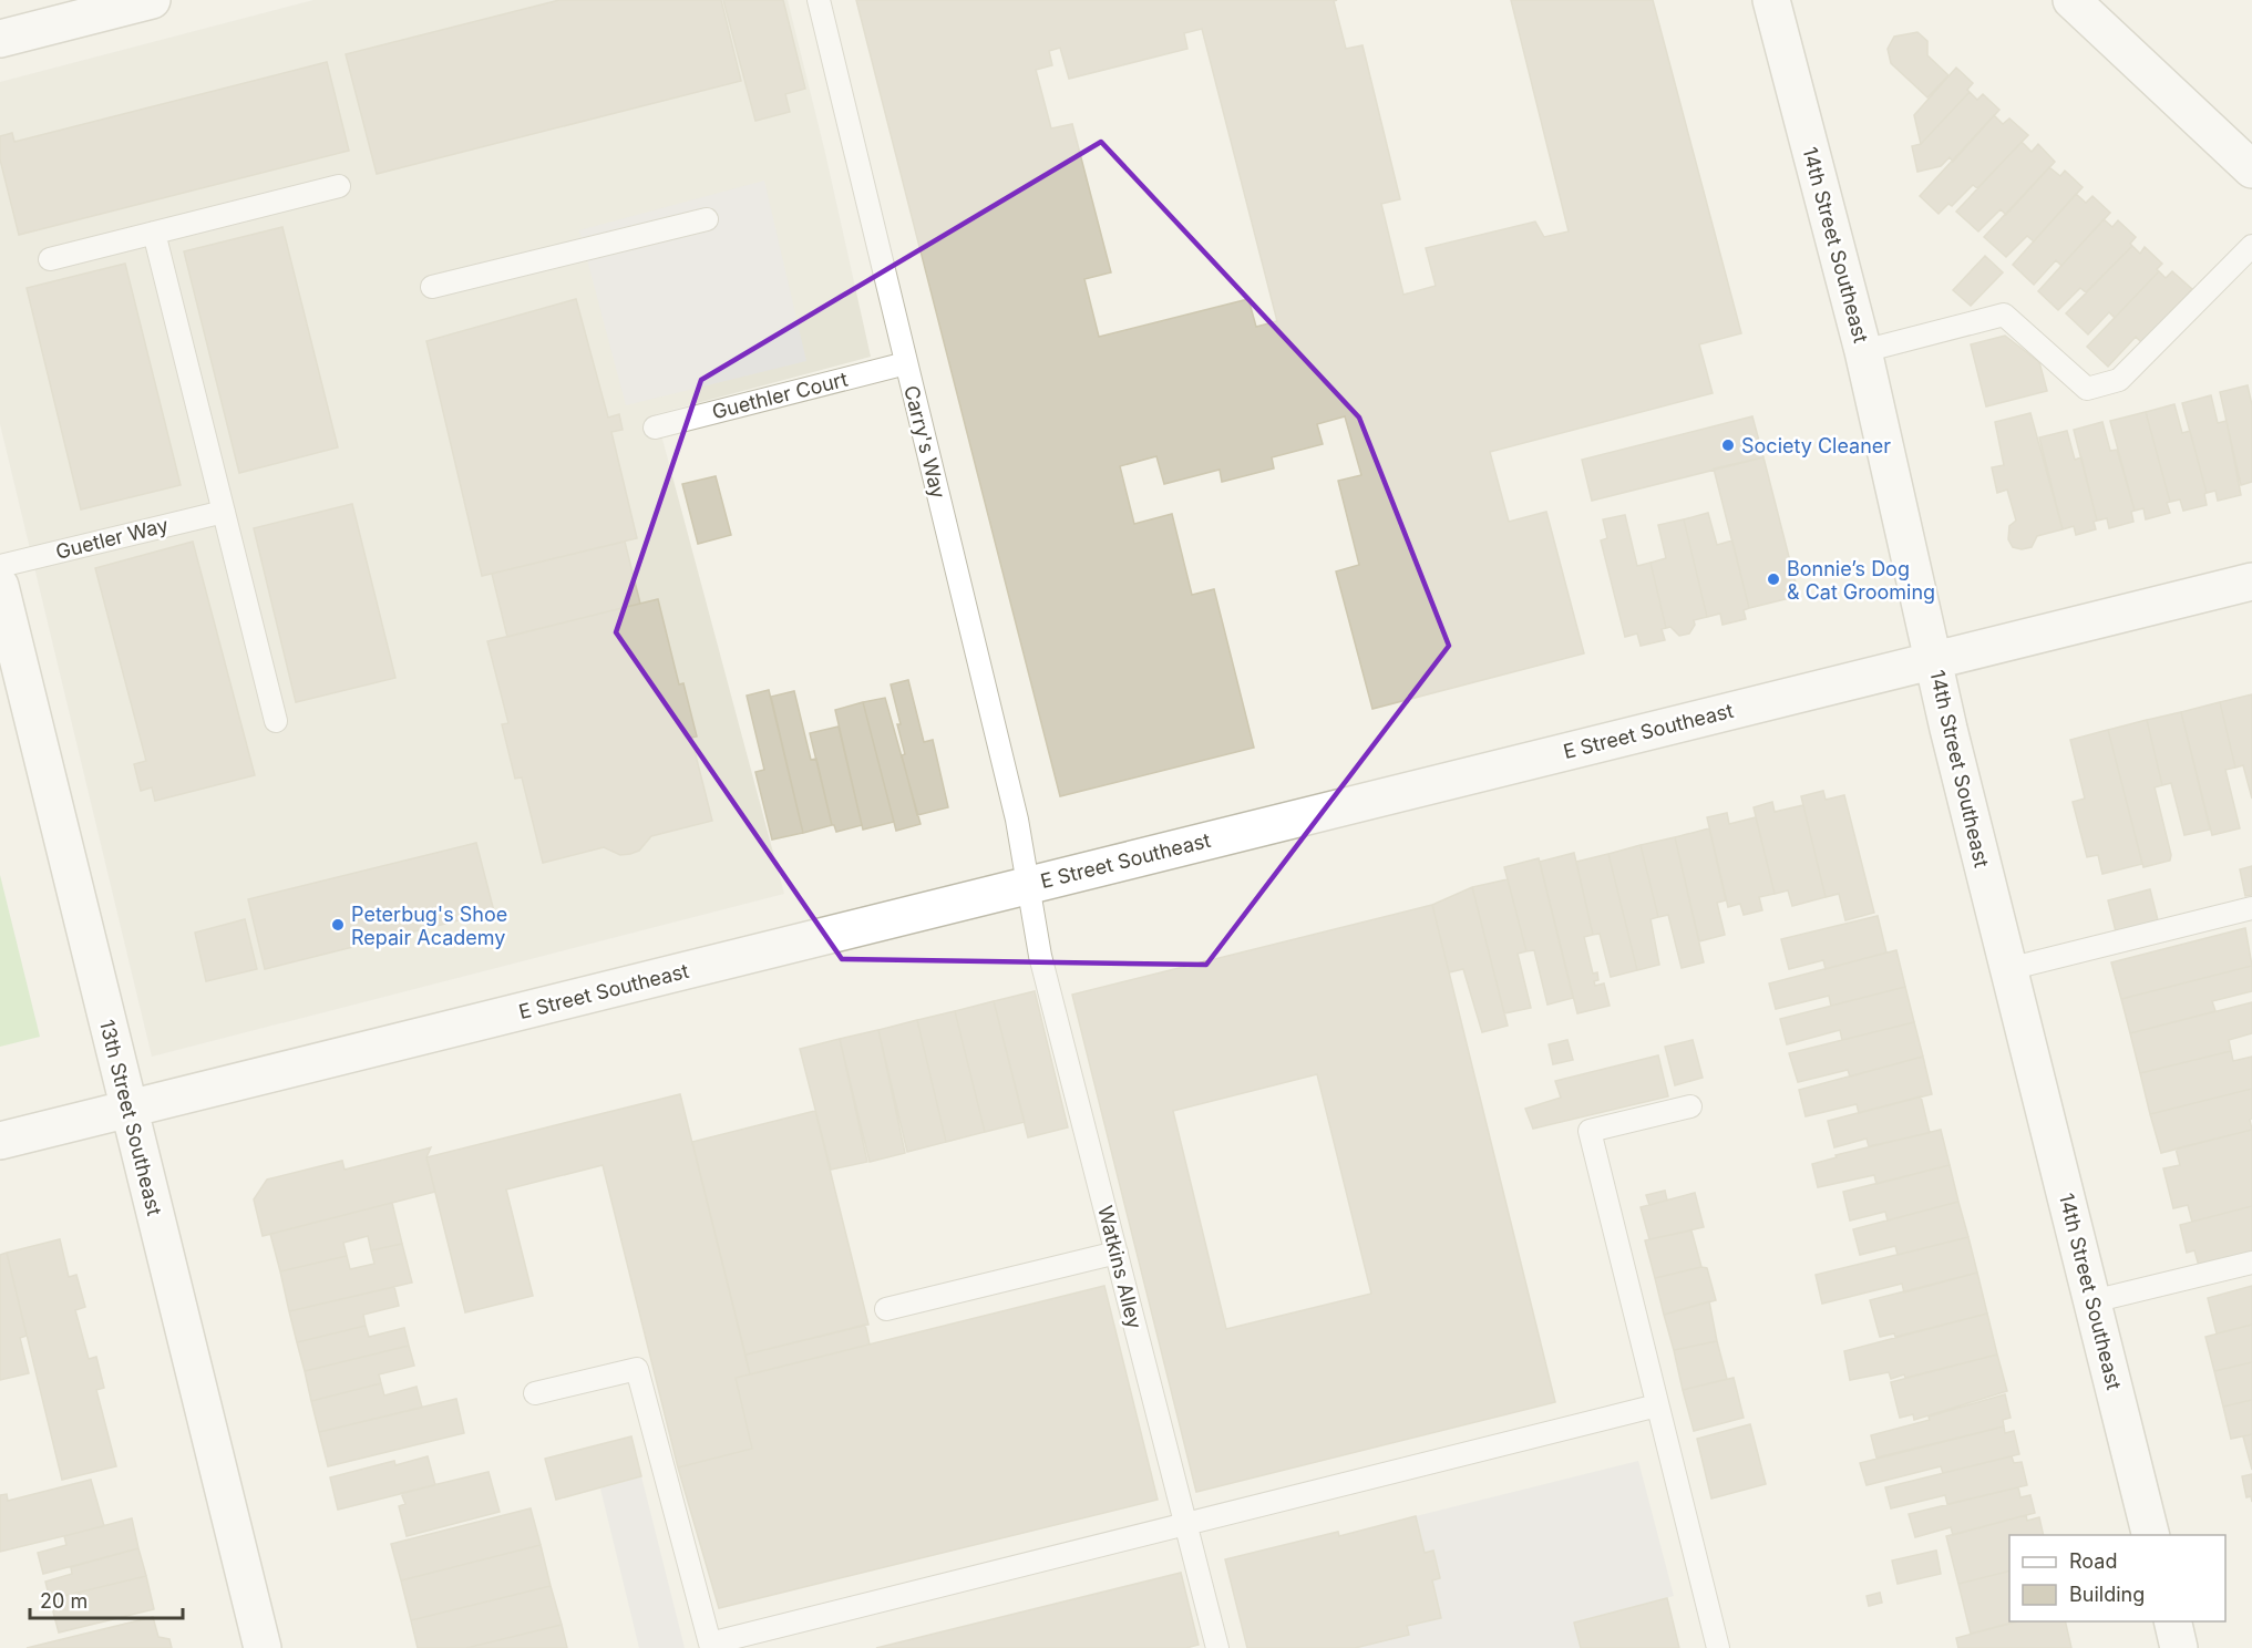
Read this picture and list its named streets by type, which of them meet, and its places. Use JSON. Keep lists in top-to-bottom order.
{
  "streets": {
    "street": ["14th Street Southeast", "E Street Southeast", "13th Street Southeast"],
    "lane": [
      "Guethler Court",
      "Carry's Way",
      "Guetler Way",
      "Watkins Alley"
    ]
  },
  "crossings": [
    ["14th Street Southeast", "E Street Southeast"],
    ["Guethler Court", "Carry's Way"],
    ["Carry's Way", "E Street Southeast"],
    ["Carry's Way", "Watkins Alley"],
    ["E Street Southeast", "13th Street Southeast"],
    ["E Street Southeast", "Watkins Alley"]
  ],
  "places": ["Society Cleaner", "Bonnie’s Dog & Cat Grooming", "Peterbug's Shoe Repair Academy"],
  "legend": ["Road", "Building"],
  "scale_bar": "20 m"
}
